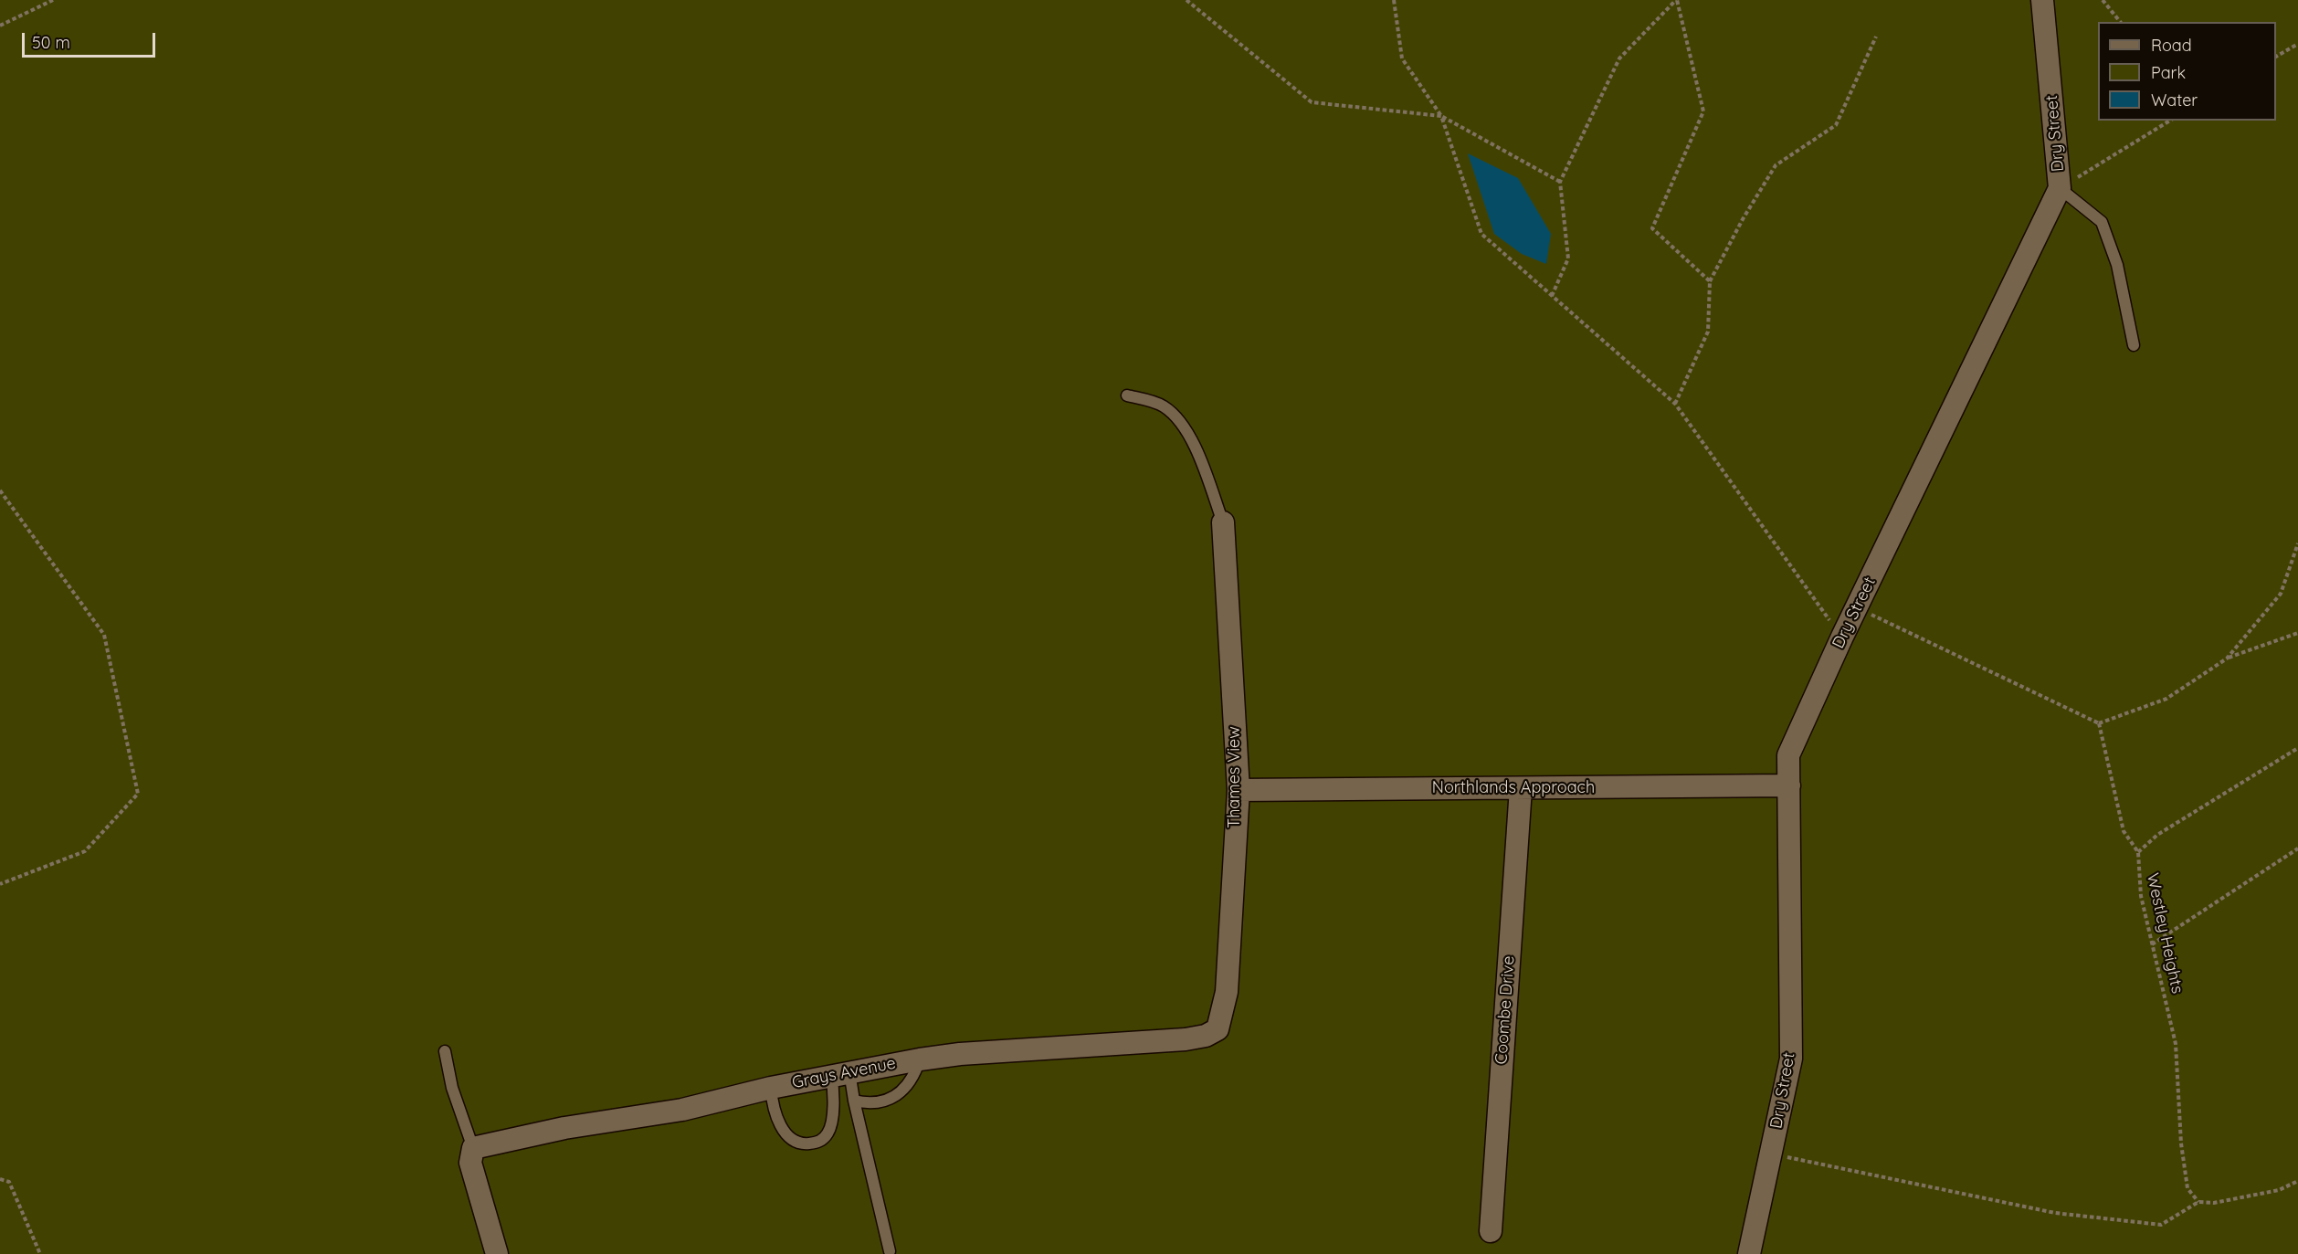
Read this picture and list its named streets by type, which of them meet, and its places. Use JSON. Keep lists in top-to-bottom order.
{
  "streets": {
    "street": [
      "Dry Street",
      "Thames View",
      "Northlands Approach",
      "Coombe Drive",
      "Grays Avenue"
    ],
    "path": ["Westley Heights"]
  },
  "crossings": [
    ["Dry Street", "Northlands Approach"],
    ["Thames View", "Northlands Approach"],
    ["Thames View", "Grays Avenue"],
    ["Northlands Approach", "Coombe Drive"]
  ],
  "legend": ["Road", "Park", "Water"],
  "scale_bar": "50 m"
}
